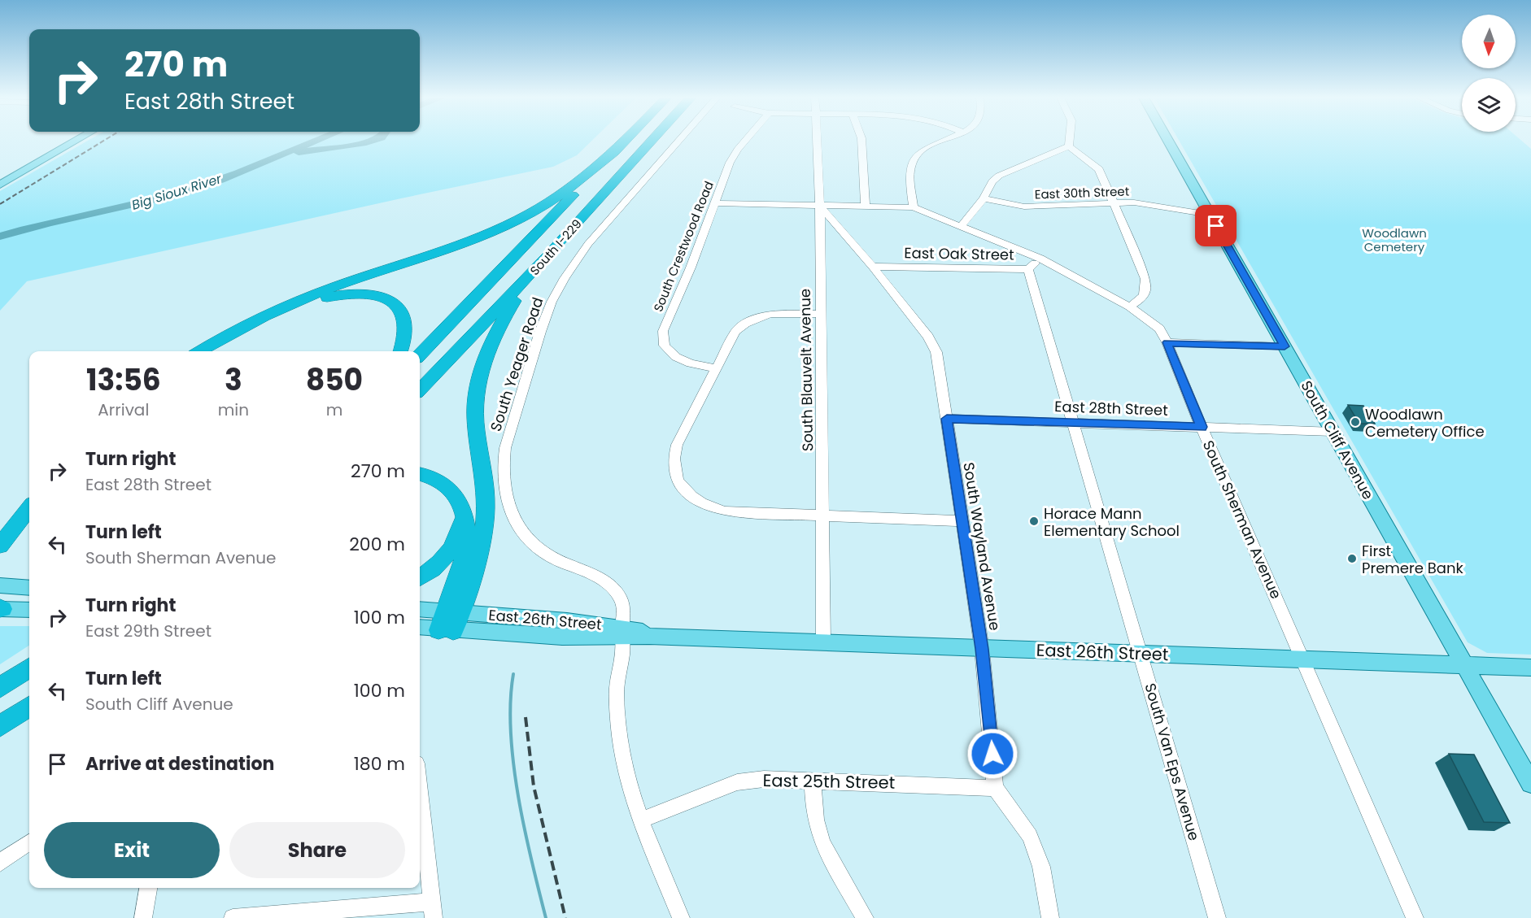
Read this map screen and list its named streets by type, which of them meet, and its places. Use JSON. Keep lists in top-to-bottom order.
{
  "streets": {
    "highway": ["South I-229"],
    "main road": ["South Cliff Avenue", "East 26th Street"],
    "street": [
      "East 30th Street",
      "South Crestwood Road",
      "East Oak Street",
      "South Yeager Road",
      "South Blauvelt Avenue",
      "East 28th Street",
      "South Sherman Avenue",
      "South Wayland Avenue",
      "South Van Eps Avenue",
      "East 25th Street"
    ]
  },
  "crossings": [
    ["East 30th Street", "South Cliff Avenue"],
    ["East Oak Street", "South Sherman Avenue"],
    ["East Oak Street", "South Wayland Avenue"],
    ["East Oak Street", "South Van Eps Avenue"],
    ["South Yeager Road", "East 26th Street"],
    ["South Yeager Road", "East 25th Street"],
    ["South Blauvelt Avenue", "South Wayland Avenue"],
    ["South Blauvelt Avenue", "East 26th Street"],
    ["East 28th Street", "South Cliff Avenue"],
    ["East 28th Street", "South Sherman Avenue"],
    ["East 28th Street", "South Wayland Avenue"],
    ["East 28th Street", "South Van Eps Avenue"],
    ["South Cliff Avenue", "East 26th Street"],
    ["South Sherman Avenue", "East 26th Street"],
    ["South Wayland Avenue", "East 26th Street"],
    ["South Wayland Avenue", "East 25th Street"],
    ["East 26th Street", "South Van Eps Avenue"]
  ],
  "water": ["Big Sioux River"],
  "parks": ["Woodlawn Cemetery"],
  "places": ["Woodlawn Cemetery Office", "Horace Mann Elementary School", "First Premere Bank"],
  "north": "bottom",
  "page": {
    "turn": ["270 m", "East 28th Street"],
    "eta": [
      "13:56",
      "Arrival",
      "3",
      "min",
      "850",
      "m"
    ],
    "list": [
      {
        "name": "Turn right",
        "note": "East 28th Street",
        "value": "270 m"
      },
      {
        "name": "Turn left",
        "note": "South Sherman Avenue",
        "value": "200 m"
      },
      {
        "name": "Turn right",
        "note": "East 29th Street",
        "value": "100 m"
      },
      {
        "name": "Turn left",
        "note": "South Cliff Avenue",
        "value": "100 m"
      },
      {
        "name": "Arrive at destination",
        "value": "180 m"
      }
    ],
    "buttons": ["Exit", "Share"]
  }
}
